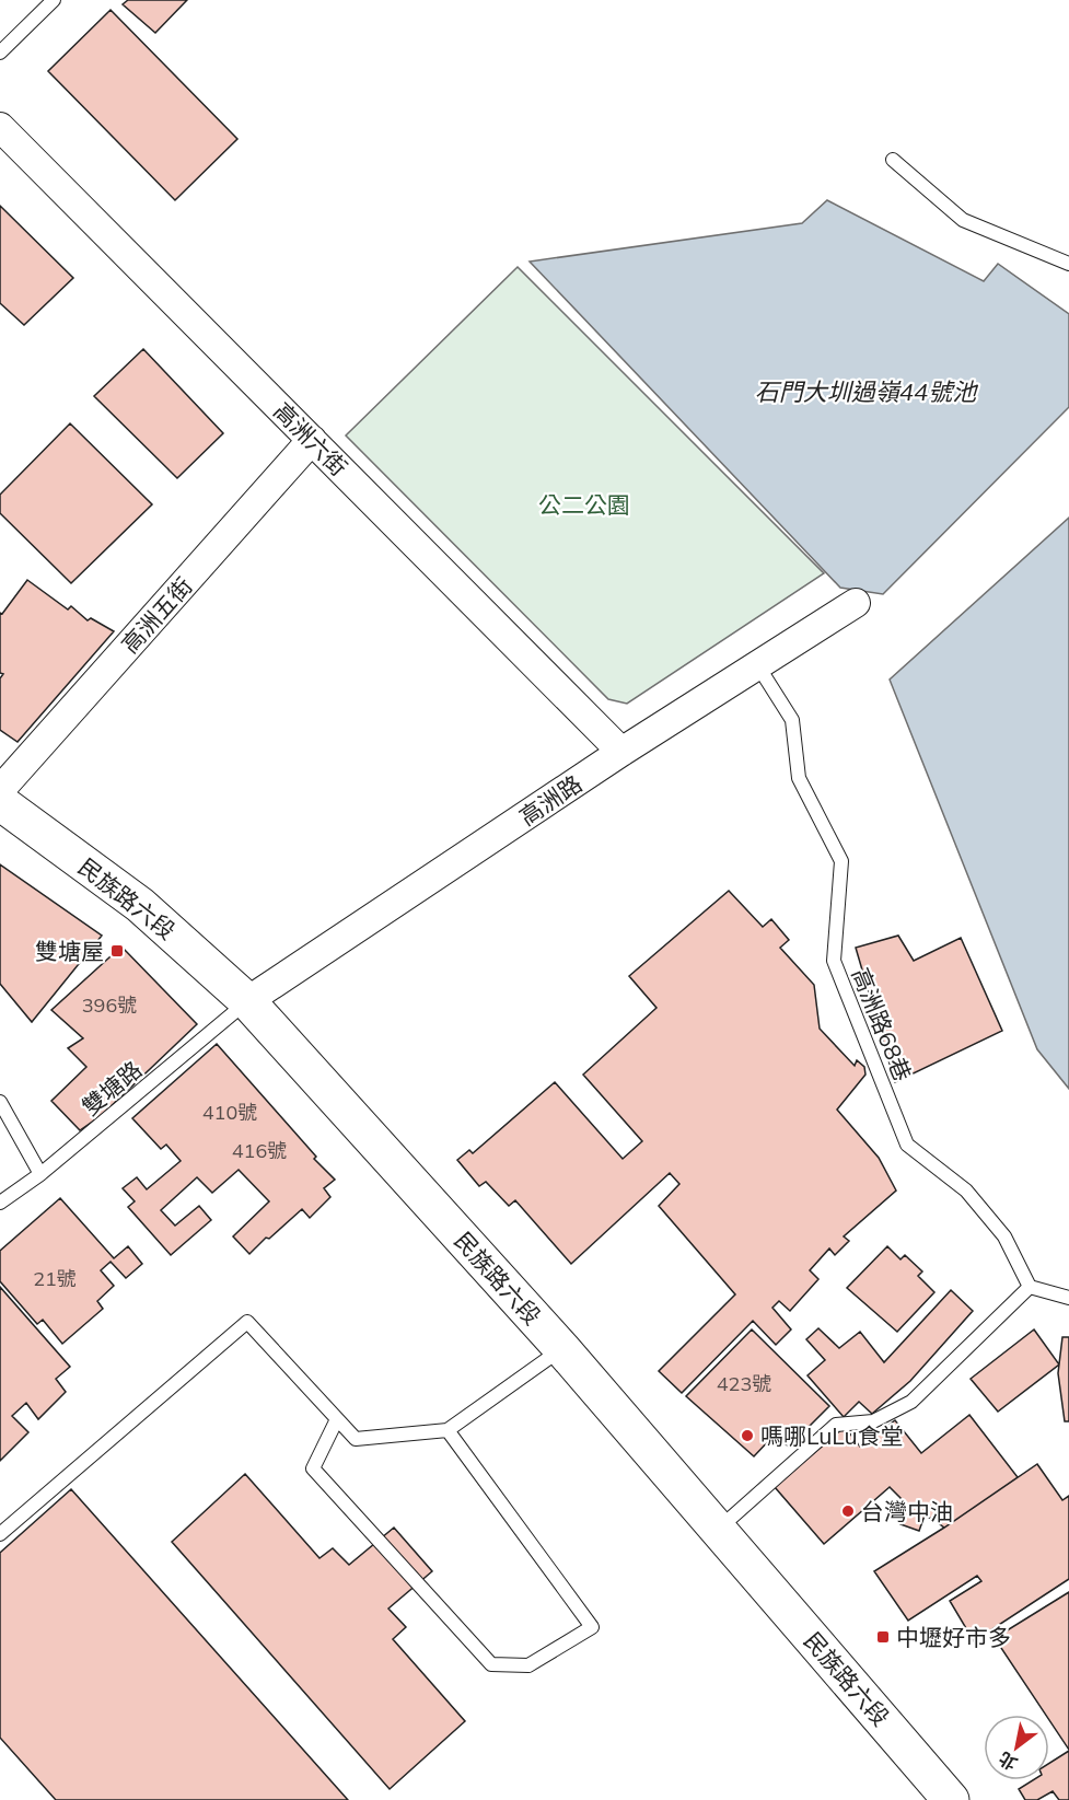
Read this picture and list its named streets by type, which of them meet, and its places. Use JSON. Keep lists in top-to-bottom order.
{
  "streets": {
    "main road": ["民族路六段"],
    "street": ["高洲六街", "高洲五街", "高洲路"],
    "lane": ["高洲路68巷", "雙塘路"]
  },
  "crossings": [
    ["高洲六街", "高洲五街"],
    ["高洲六街", "高洲路"],
    ["高洲路", "民族路六段"],
    ["高洲路", "高洲路68巷"],
    ["高洲路", "雙塘路"],
    ["民族路六段", "雙塘路"]
  ],
  "water": ["石門大圳過嶺44號池"],
  "parks": ["公二公園"],
  "places": {
    "transit": ["雙塘屋", "中壢好市多"],
    "other": ["嗎哪LuLu食堂", "台灣中油"]
  },
  "house_numbers": [
    "396號",
    "410號",
    "416號",
    "21號",
    "423號"
  ],
  "north": "bottom left"
}
